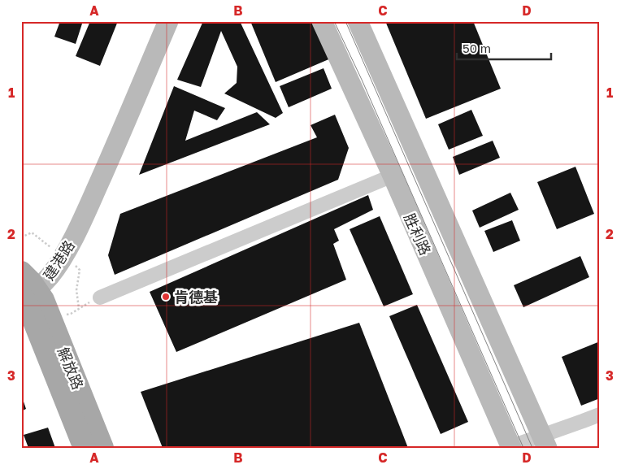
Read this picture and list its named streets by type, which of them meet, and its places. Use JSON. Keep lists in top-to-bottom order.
{
  "streets": {
    "main road": ["胜利路", "建港路", "解放路"]
  },
  "crossings": [
    ["建港路", "解放路"]
  ],
  "places": ["肯德基"],
  "scale_bar": "50 m",
  "grid": {
    "columns": [
      "A",
      "B",
      "C",
      "D"
    ],
    "rows": ["1", "2", "3"]
  }
}
